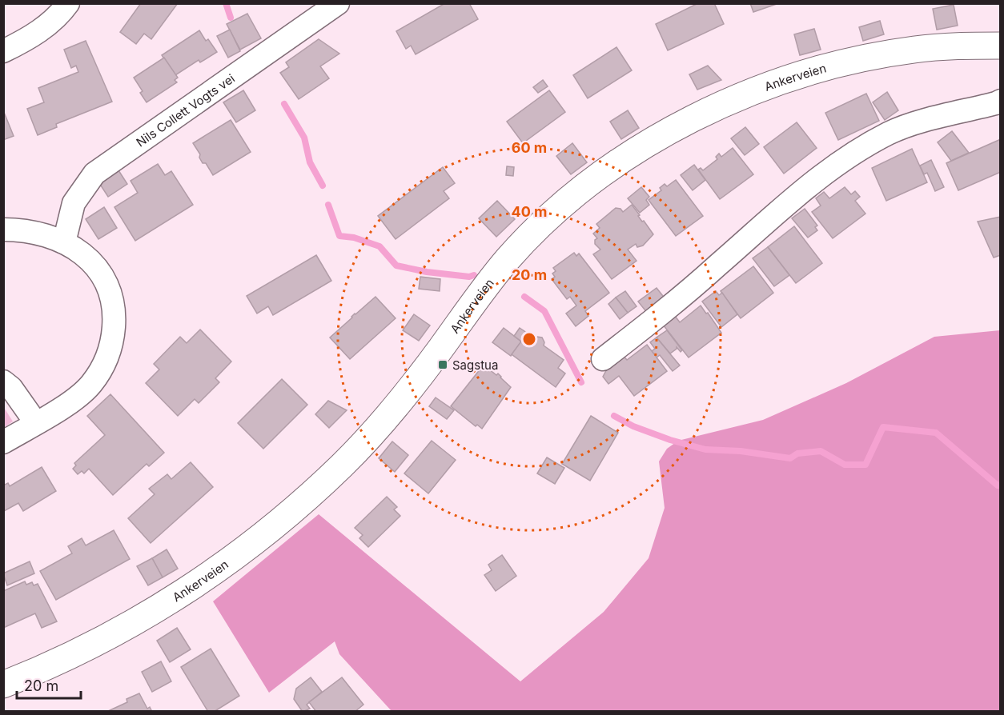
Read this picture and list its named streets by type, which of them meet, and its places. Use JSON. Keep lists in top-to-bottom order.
{
  "streets": {
    "main road": ["Ankerveien"],
    "street": ["Nils Collett Vogts vei"]
  },
  "places": {
    "transit": ["Sagstua"]
  },
  "scale_bar": "20 m",
  "rings": ["60 m", "40 m", "20 m"]
}
